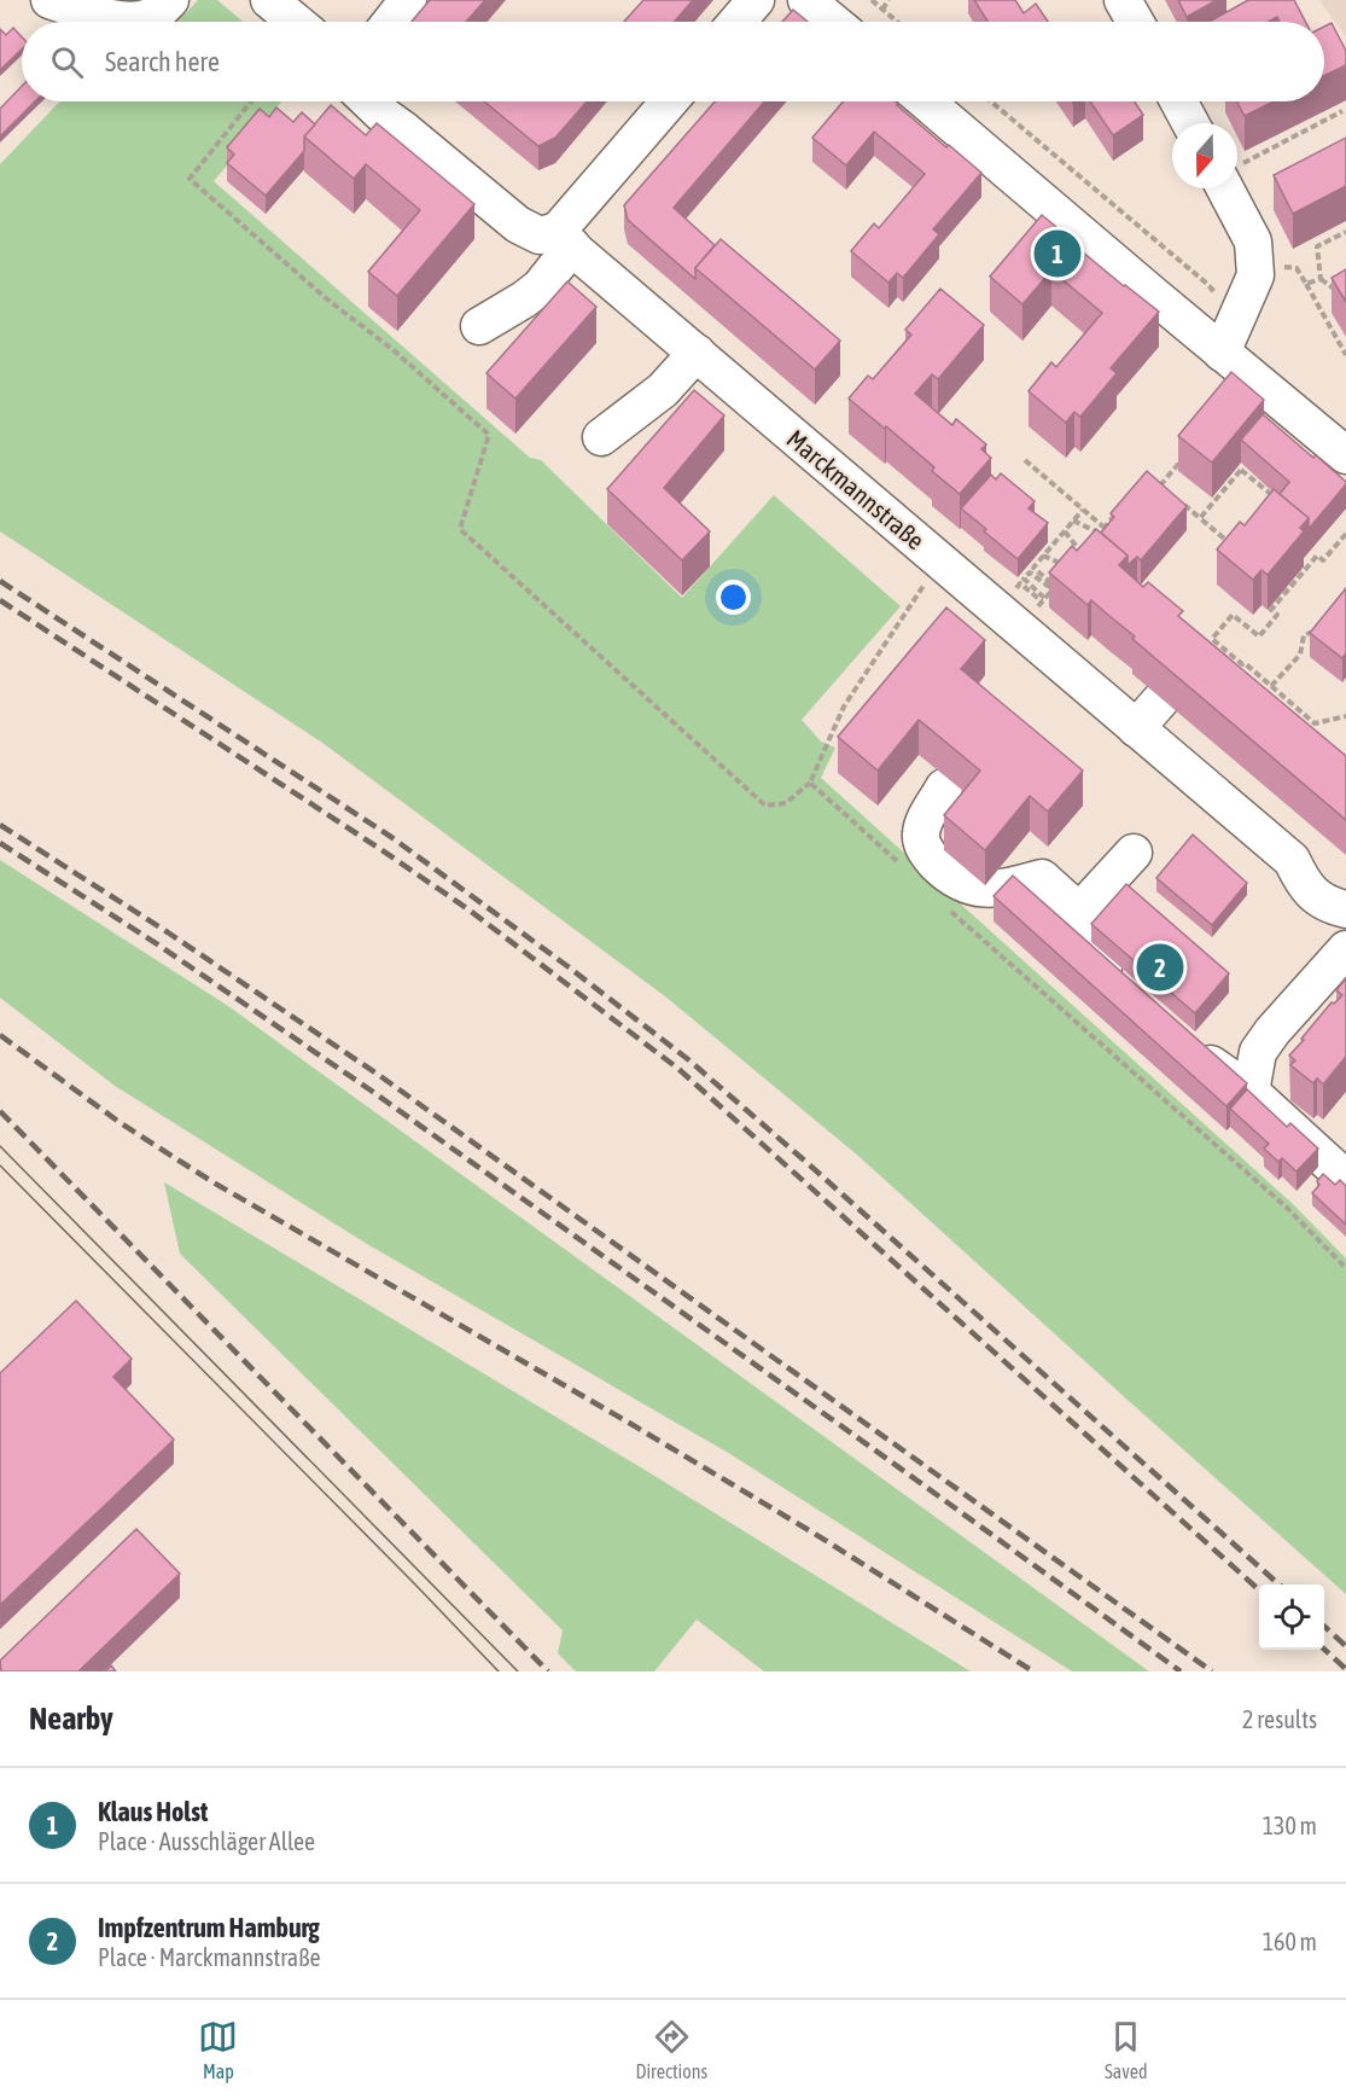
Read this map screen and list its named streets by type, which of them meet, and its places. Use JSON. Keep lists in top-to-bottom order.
{
  "streets": {
    "street": ["Marckmannstraße"]
  },
  "north": "bottom",
  "page": {
    "search": "Search here",
    "pins": ["1", "2"],
    "heading": ["Nearby", "2 results"],
    "list": [
      {
        "mark": "1",
        "name": "Klaus Holst",
        "note": "Place · Ausschläger Allee",
        "value": "130 m"
      },
      {
        "mark": "2",
        "name": "Impfzentrum Hamburg",
        "note": "Place · Marckmannstraße",
        "value": "160 m"
      }
    ],
    "nav": ["Map", "Directions", "Saved"]
  }
}
